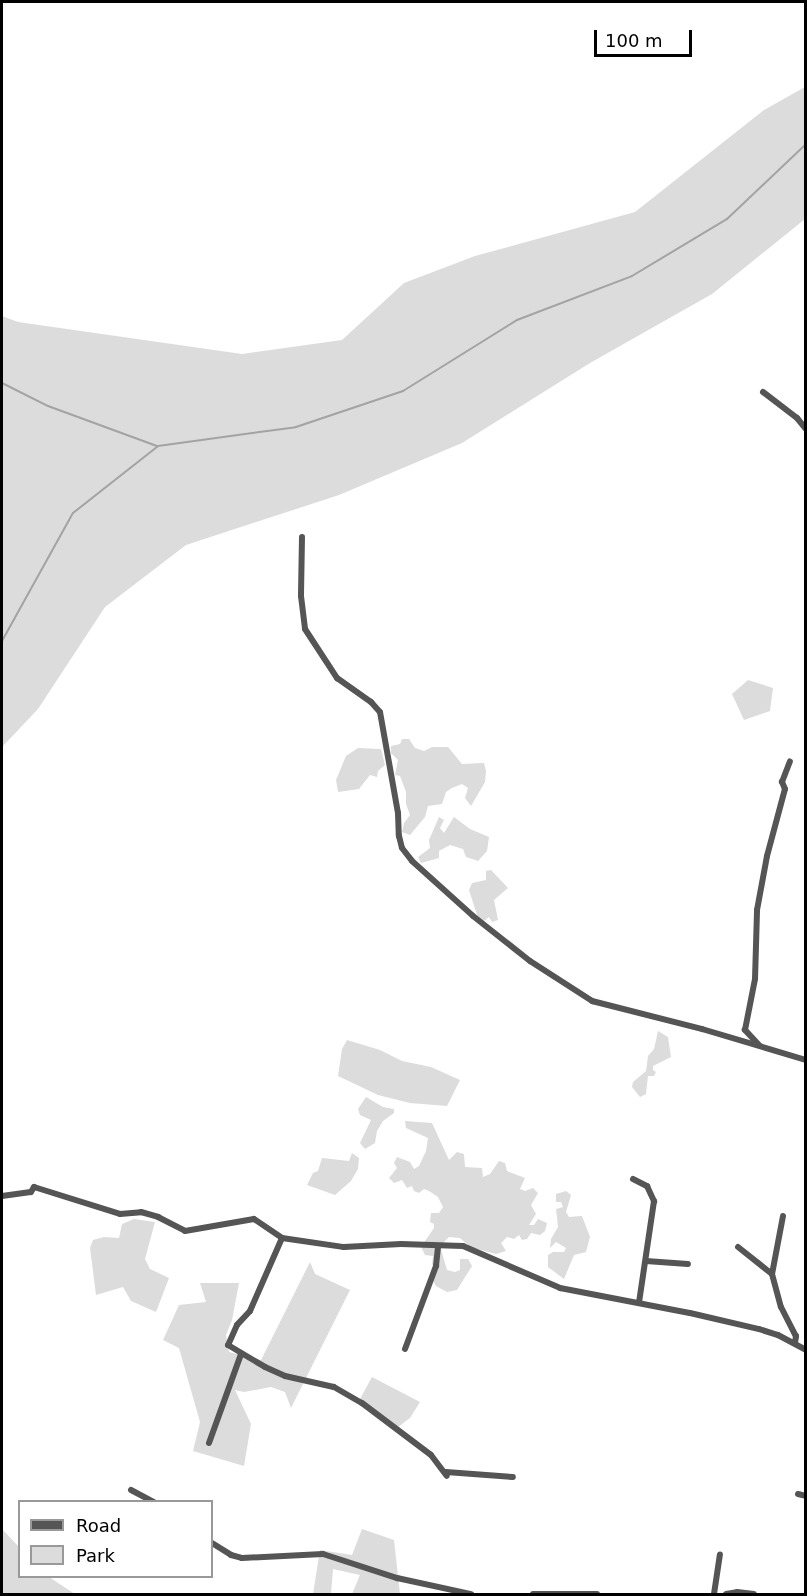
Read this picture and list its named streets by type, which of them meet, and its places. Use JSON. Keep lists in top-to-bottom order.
{
  "legend": ["Road", "Park"],
  "scale_bar": "100 m"
}
